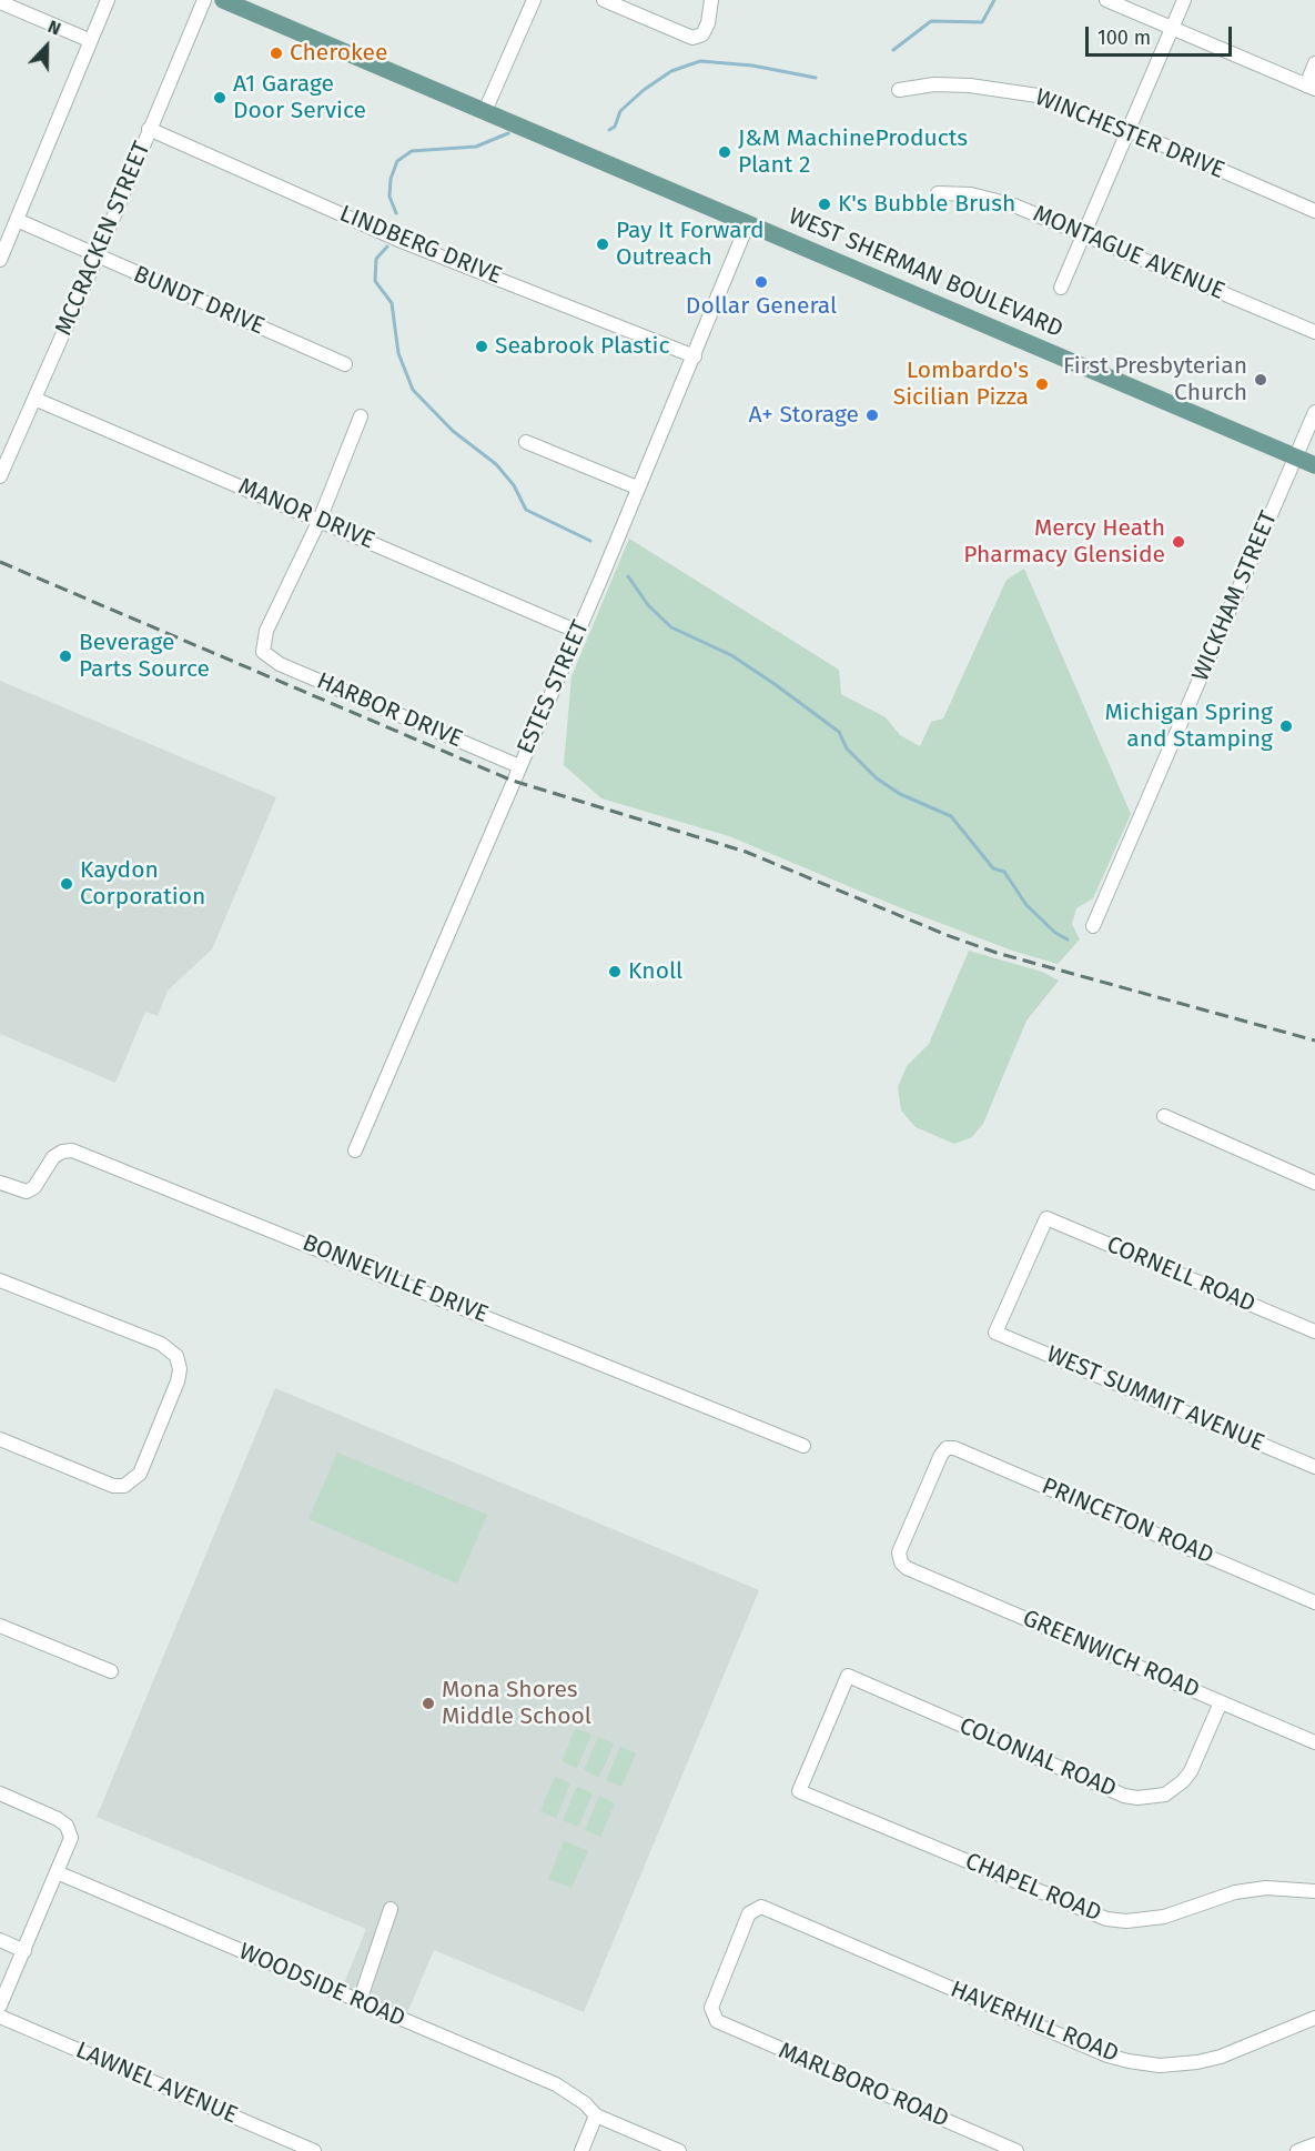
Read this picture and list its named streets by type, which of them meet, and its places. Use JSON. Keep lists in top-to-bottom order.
{
  "streets": {
    "main road": ["WEST SHERMAN BOULEVARD"],
    "street": [
      "WINCHESTER DRIVE",
      "MCCRACKEN STREET",
      "LINDBERG DRIVE",
      "MONTAGUE AVENUE",
      "BUNDT DRIVE",
      "MANOR DRIVE",
      "WICKHAM STREET",
      "ESTES STREET",
      "HARBOR DRIVE",
      "CORNELL ROAD",
      "BONNEVILLE DRIVE",
      "WEST SUMMIT AVENUE",
      "PRINCETON ROAD",
      "GREENWICH ROAD",
      "COLONIAL ROAD",
      "CHAPEL ROAD",
      "WOODSIDE ROAD",
      "HAVERHILL ROAD",
      "LAWNEL AVENUE",
      "MARLBORO ROAD"
    ]
  },
  "crossings": [
    ["MCCRACKEN STREET", "LINDBERG DRIVE"],
    ["MCCRACKEN STREET", "BUNDT DRIVE"],
    ["MCCRACKEN STREET", "MANOR DRIVE"],
    ["LINDBERG DRIVE", "ESTES STREET"],
    ["WEST SHERMAN BOULEVARD", "WICKHAM STREET"],
    ["WEST SHERMAN BOULEVARD", "ESTES STREET"],
    ["MANOR DRIVE", "ESTES STREET"],
    ["MANOR DRIVE", "HARBOR DRIVE"],
    ["ESTES STREET", "HARBOR DRIVE"],
    ["CORNELL ROAD", "WEST SUMMIT AVENUE"],
    ["PRINCETON ROAD", "GREENWICH ROAD"],
    ["GREENWICH ROAD", "COLONIAL ROAD"],
    ["COLONIAL ROAD", "CHAPEL ROAD"],
    ["HAVERHILL ROAD", "MARLBORO ROAD"]
  ],
  "places": [
    "Cherokee",
    "A1 Garage Door Service",
    "J&M MachineProducts Plant 2",
    "K's Bubble Brush",
    "Pay It Forward Outreach",
    "Dollar General",
    "Seabrook Plastic",
    "First Presbyterian Church",
    "Lombardo's Sicilian Pizza",
    "A+ Storage",
    "Mercy Heath Pharmacy Glenside",
    "Beverage Parts Source",
    "Michigan Spring and Stamping",
    "Kaydon Corporation",
    "Knoll",
    "Mona Shores Middle School"
  ],
  "scale_bar": "100 m",
  "north": "top"
}
